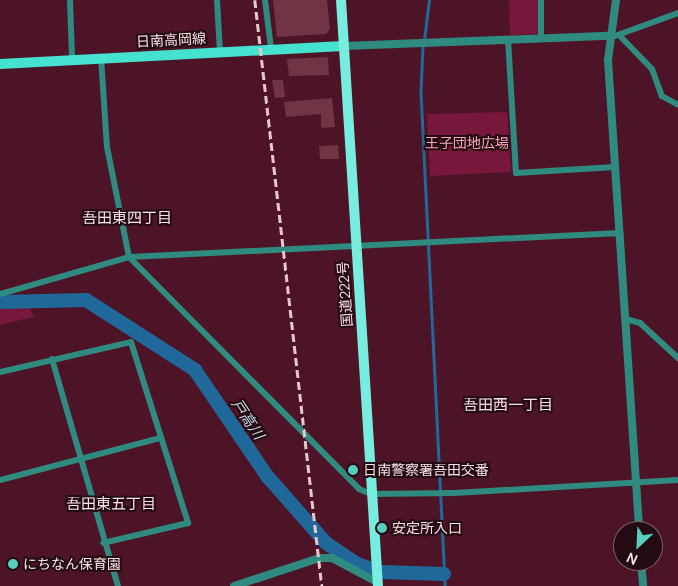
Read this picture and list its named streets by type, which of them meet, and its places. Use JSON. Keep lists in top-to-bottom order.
{
  "streets": {
    "highway": ["国道222号"],
    "main road": ["日南高岡線"]
  },
  "crossings": [
    ["日南高岡線", "国道222号"]
  ],
  "districts": ["吾田東四丁目", "吾田西一丁目", "吾田東五丁目"],
  "water": ["戸高川"],
  "parks": ["王子団地広場"],
  "places": ["日南警察署吾田交番", "安定所入口", "にちなん保育園"],
  "north": "bottom left"
}
